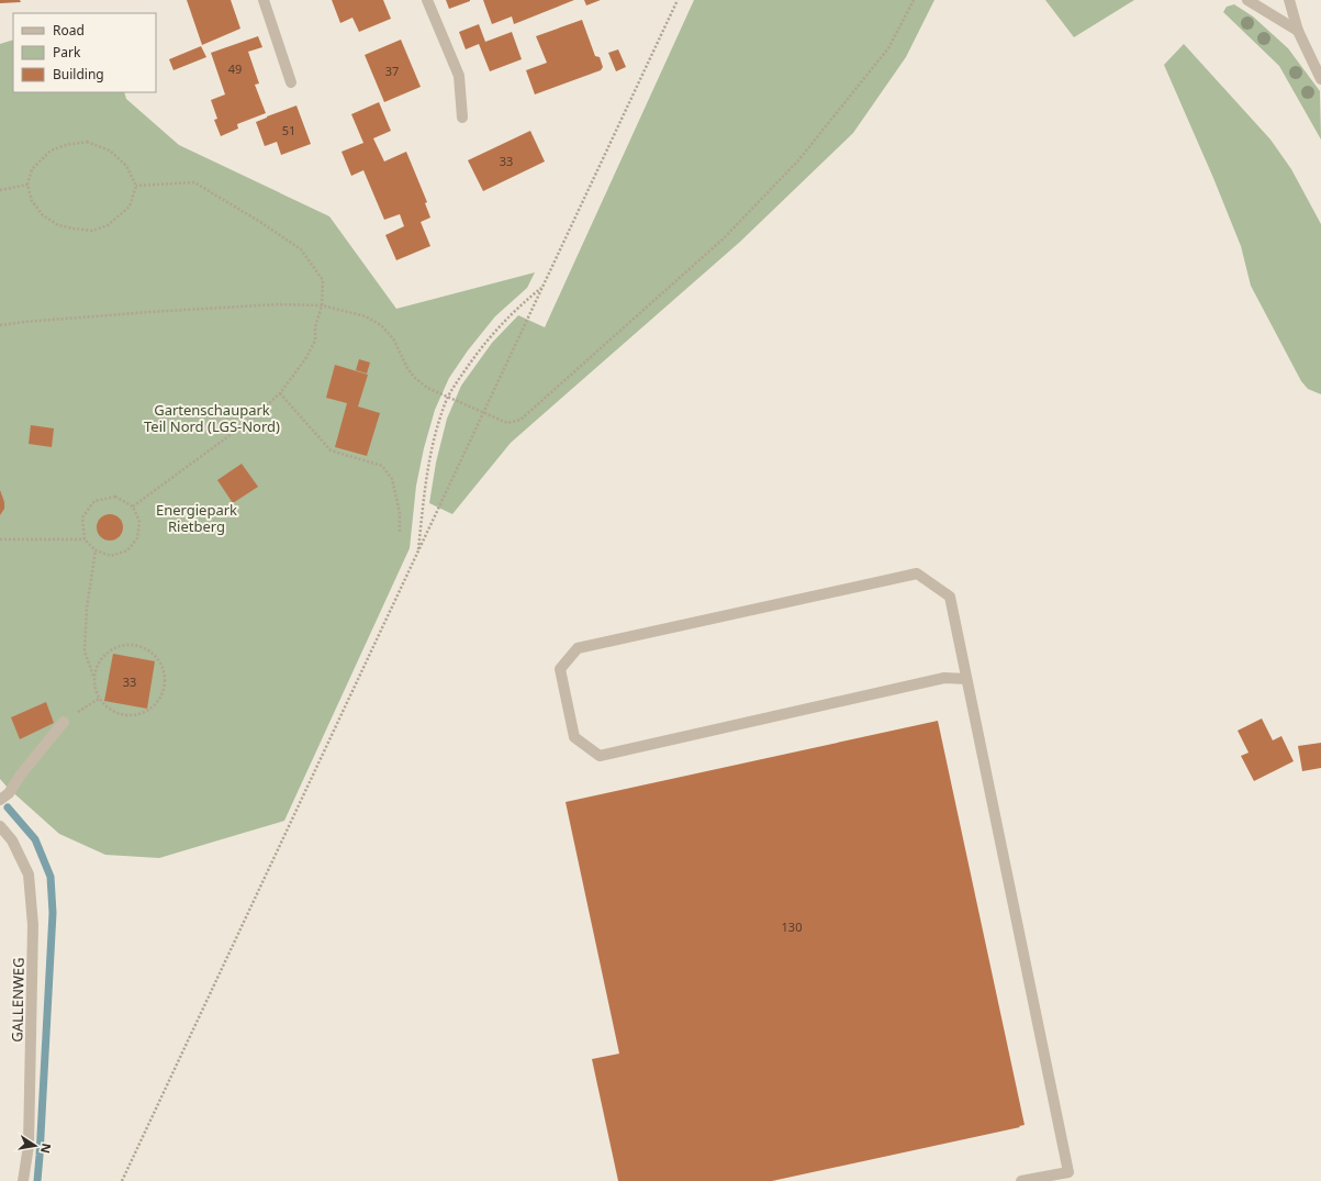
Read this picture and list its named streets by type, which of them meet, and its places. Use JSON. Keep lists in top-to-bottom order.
{
  "streets": {
    "street": ["GALLENWEG"]
  },
  "parks": ["Gartenschaupark Teil Nord (LGS-Nord)", "Energiepark Rietberg"],
  "house_numbers": [
    "49",
    "37",
    "51",
    "33",
    "33",
    "130"
  ],
  "legend": ["Road", "Park", "Building"],
  "north": "right"
}
